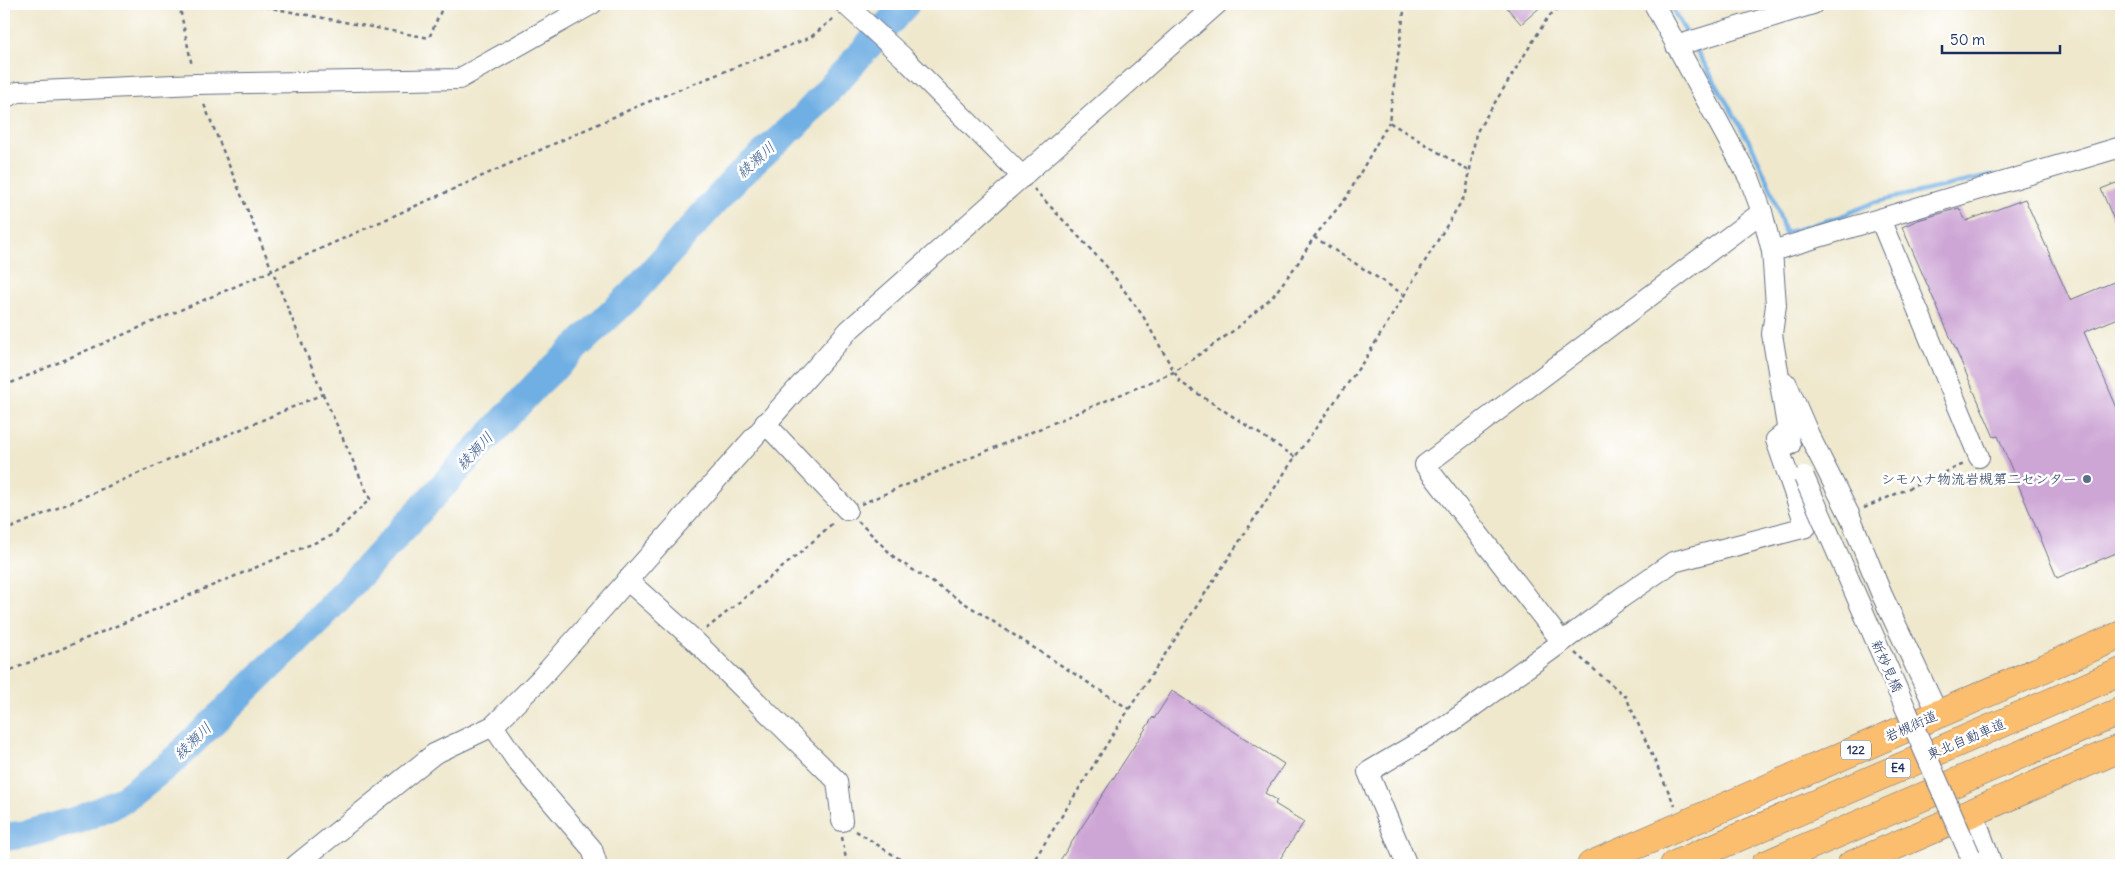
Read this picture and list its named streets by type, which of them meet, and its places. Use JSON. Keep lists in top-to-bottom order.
{
  "streets": {
    "highway": [
      "岩槻街道",
      "東北自動車道",
      "122",
      "E4"
    ],
    "street": ["新妙見橋"]
  },
  "water": ["綾瀬川"],
  "places": ["シモハナ物流岩槻第二センター"],
  "scale_bar": "50 m"
}
